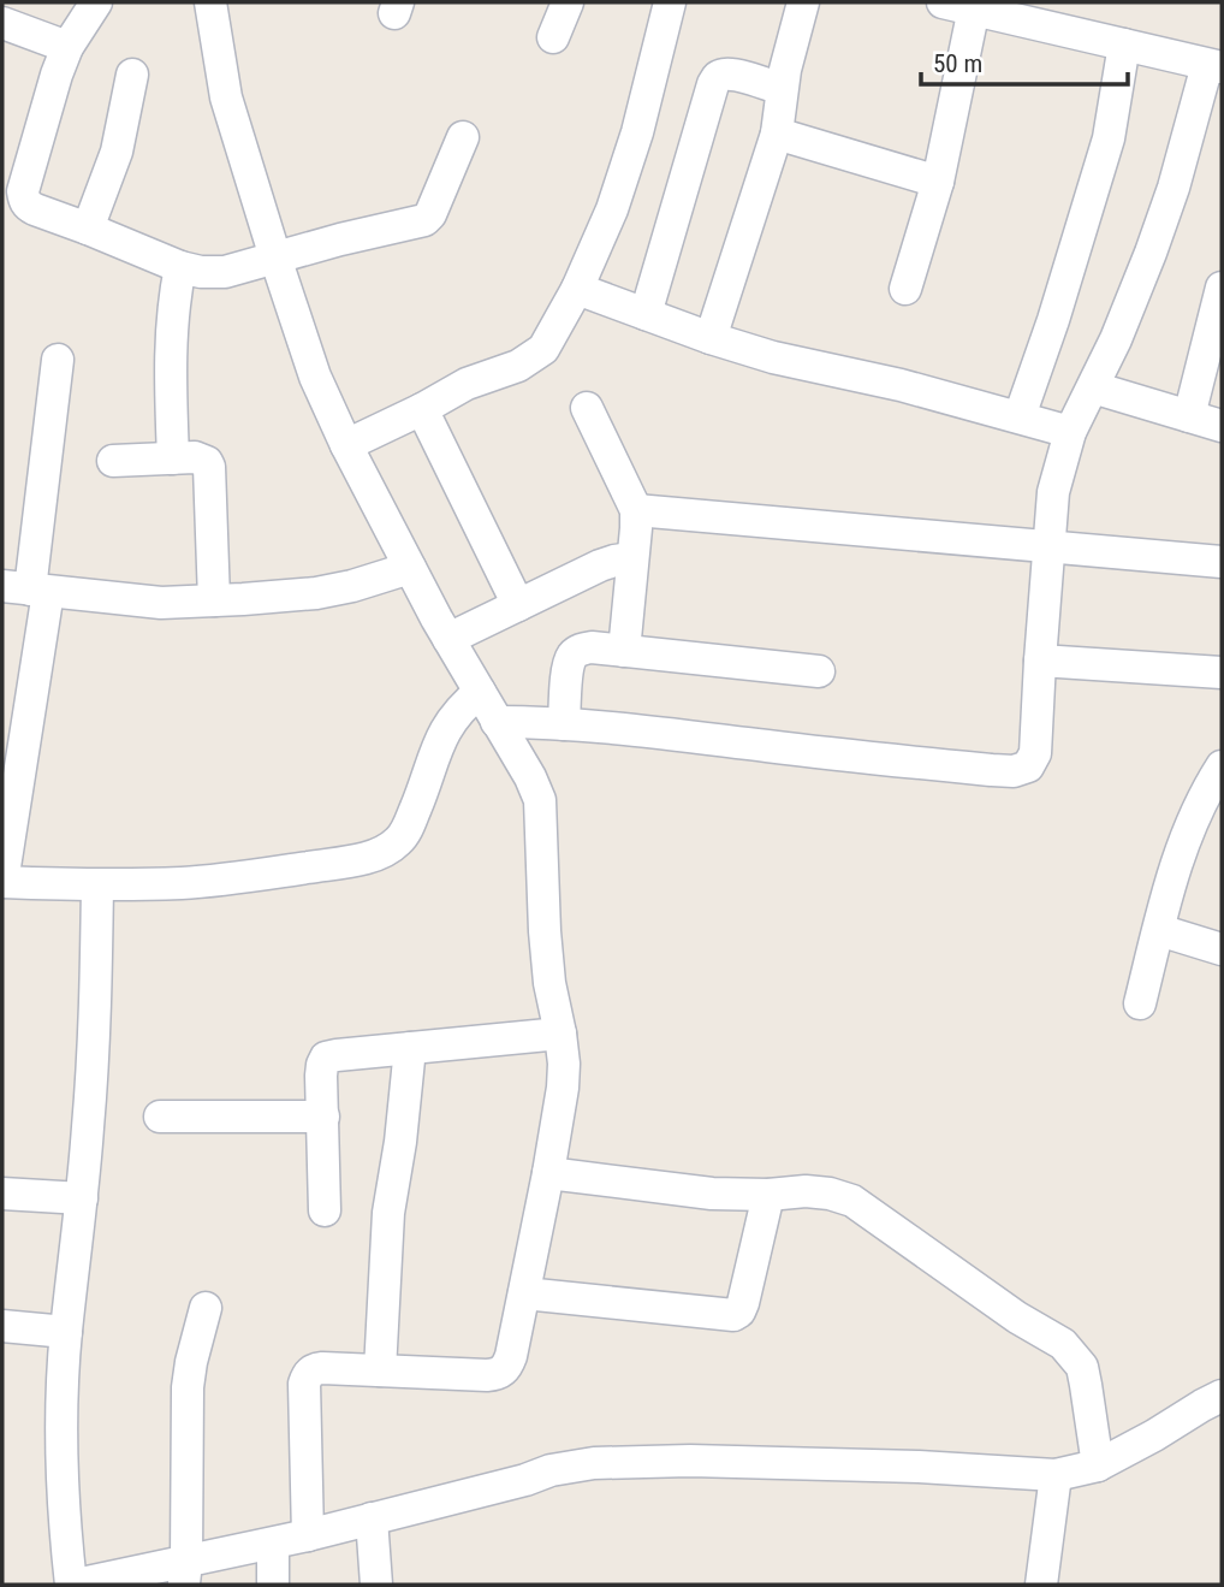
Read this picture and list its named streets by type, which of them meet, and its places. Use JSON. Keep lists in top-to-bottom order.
{
  "scale_bar": "50 m"
}
